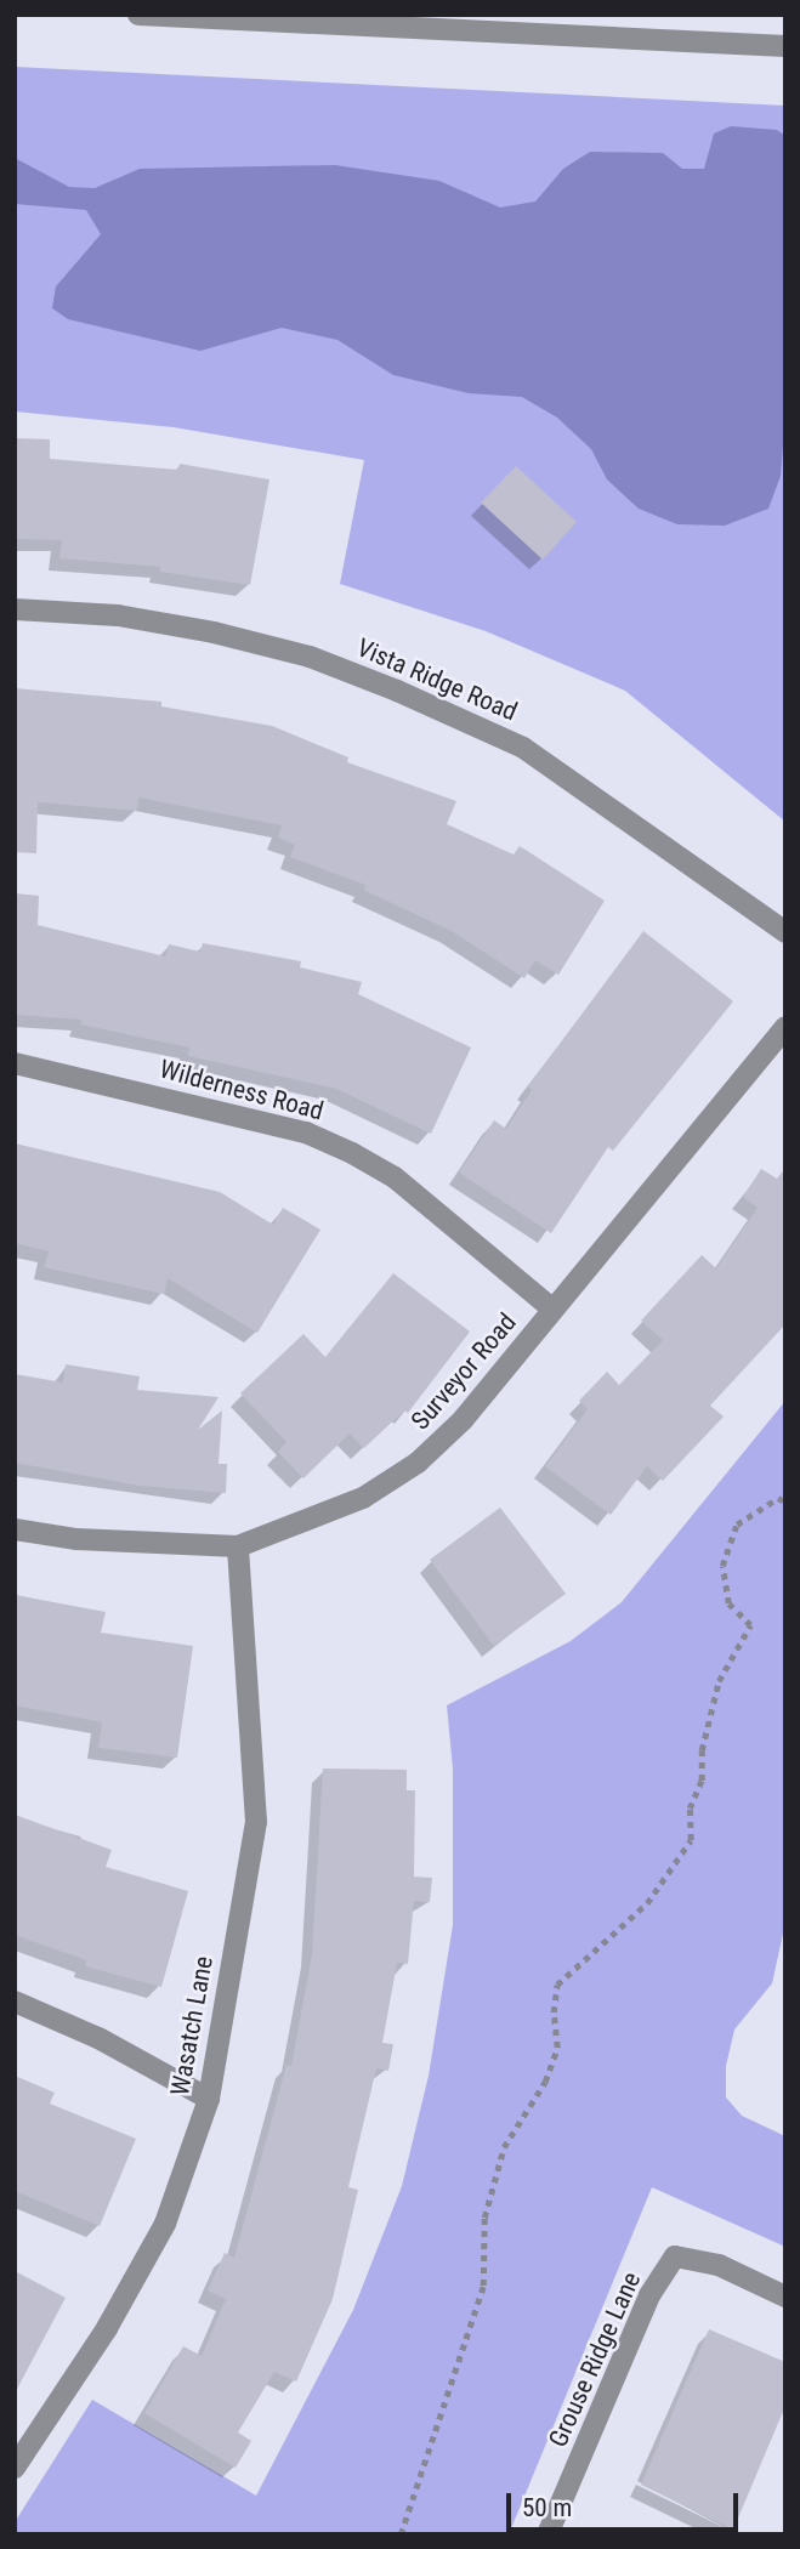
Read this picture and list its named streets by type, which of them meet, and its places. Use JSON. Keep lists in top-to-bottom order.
{
  "streets": {
    "street": [
      "Vista Ridge Road",
      "Wilderness Road",
      "Surveyor Road",
      "Wasatch Lane",
      "Grouse Ridge Lane"
    ]
  },
  "crossings": [
    ["Wilderness Road", "Surveyor Road"],
    ["Surveyor Road", "Wasatch Lane"]
  ],
  "scale_bar": "50 m"
}
